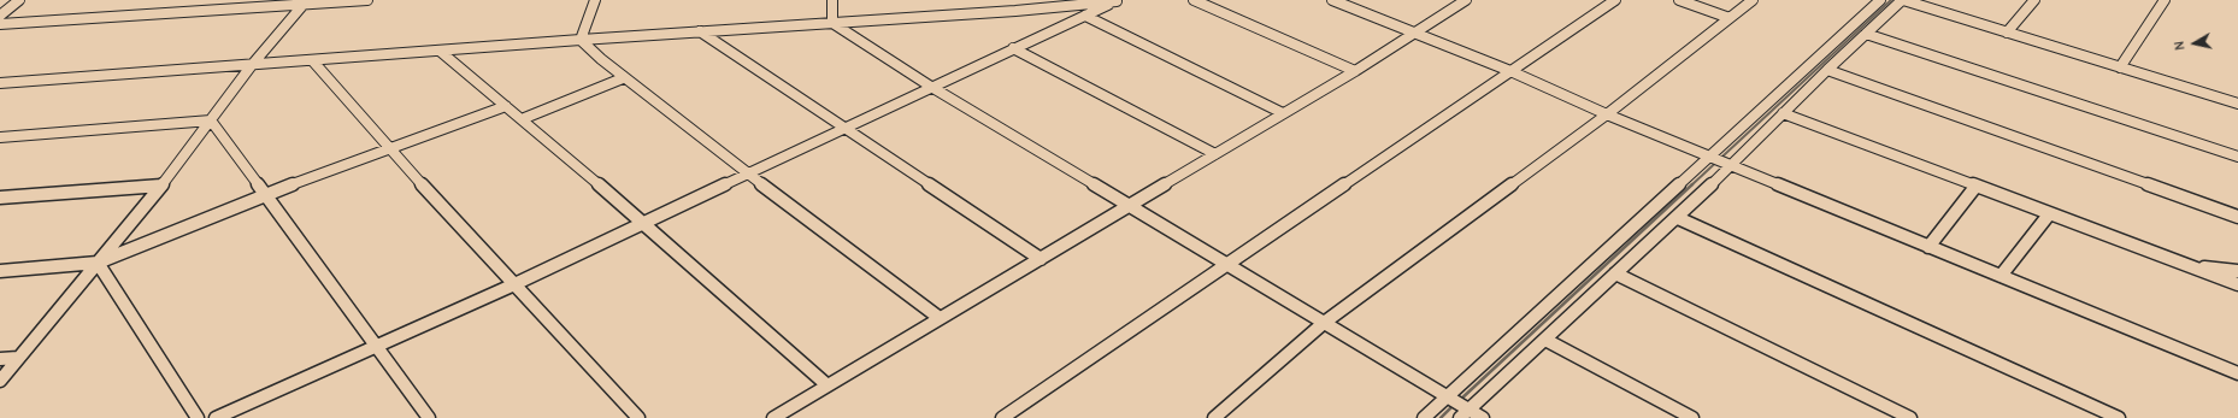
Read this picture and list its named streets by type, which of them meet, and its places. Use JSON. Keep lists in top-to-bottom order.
{
  "north": "left"
}
